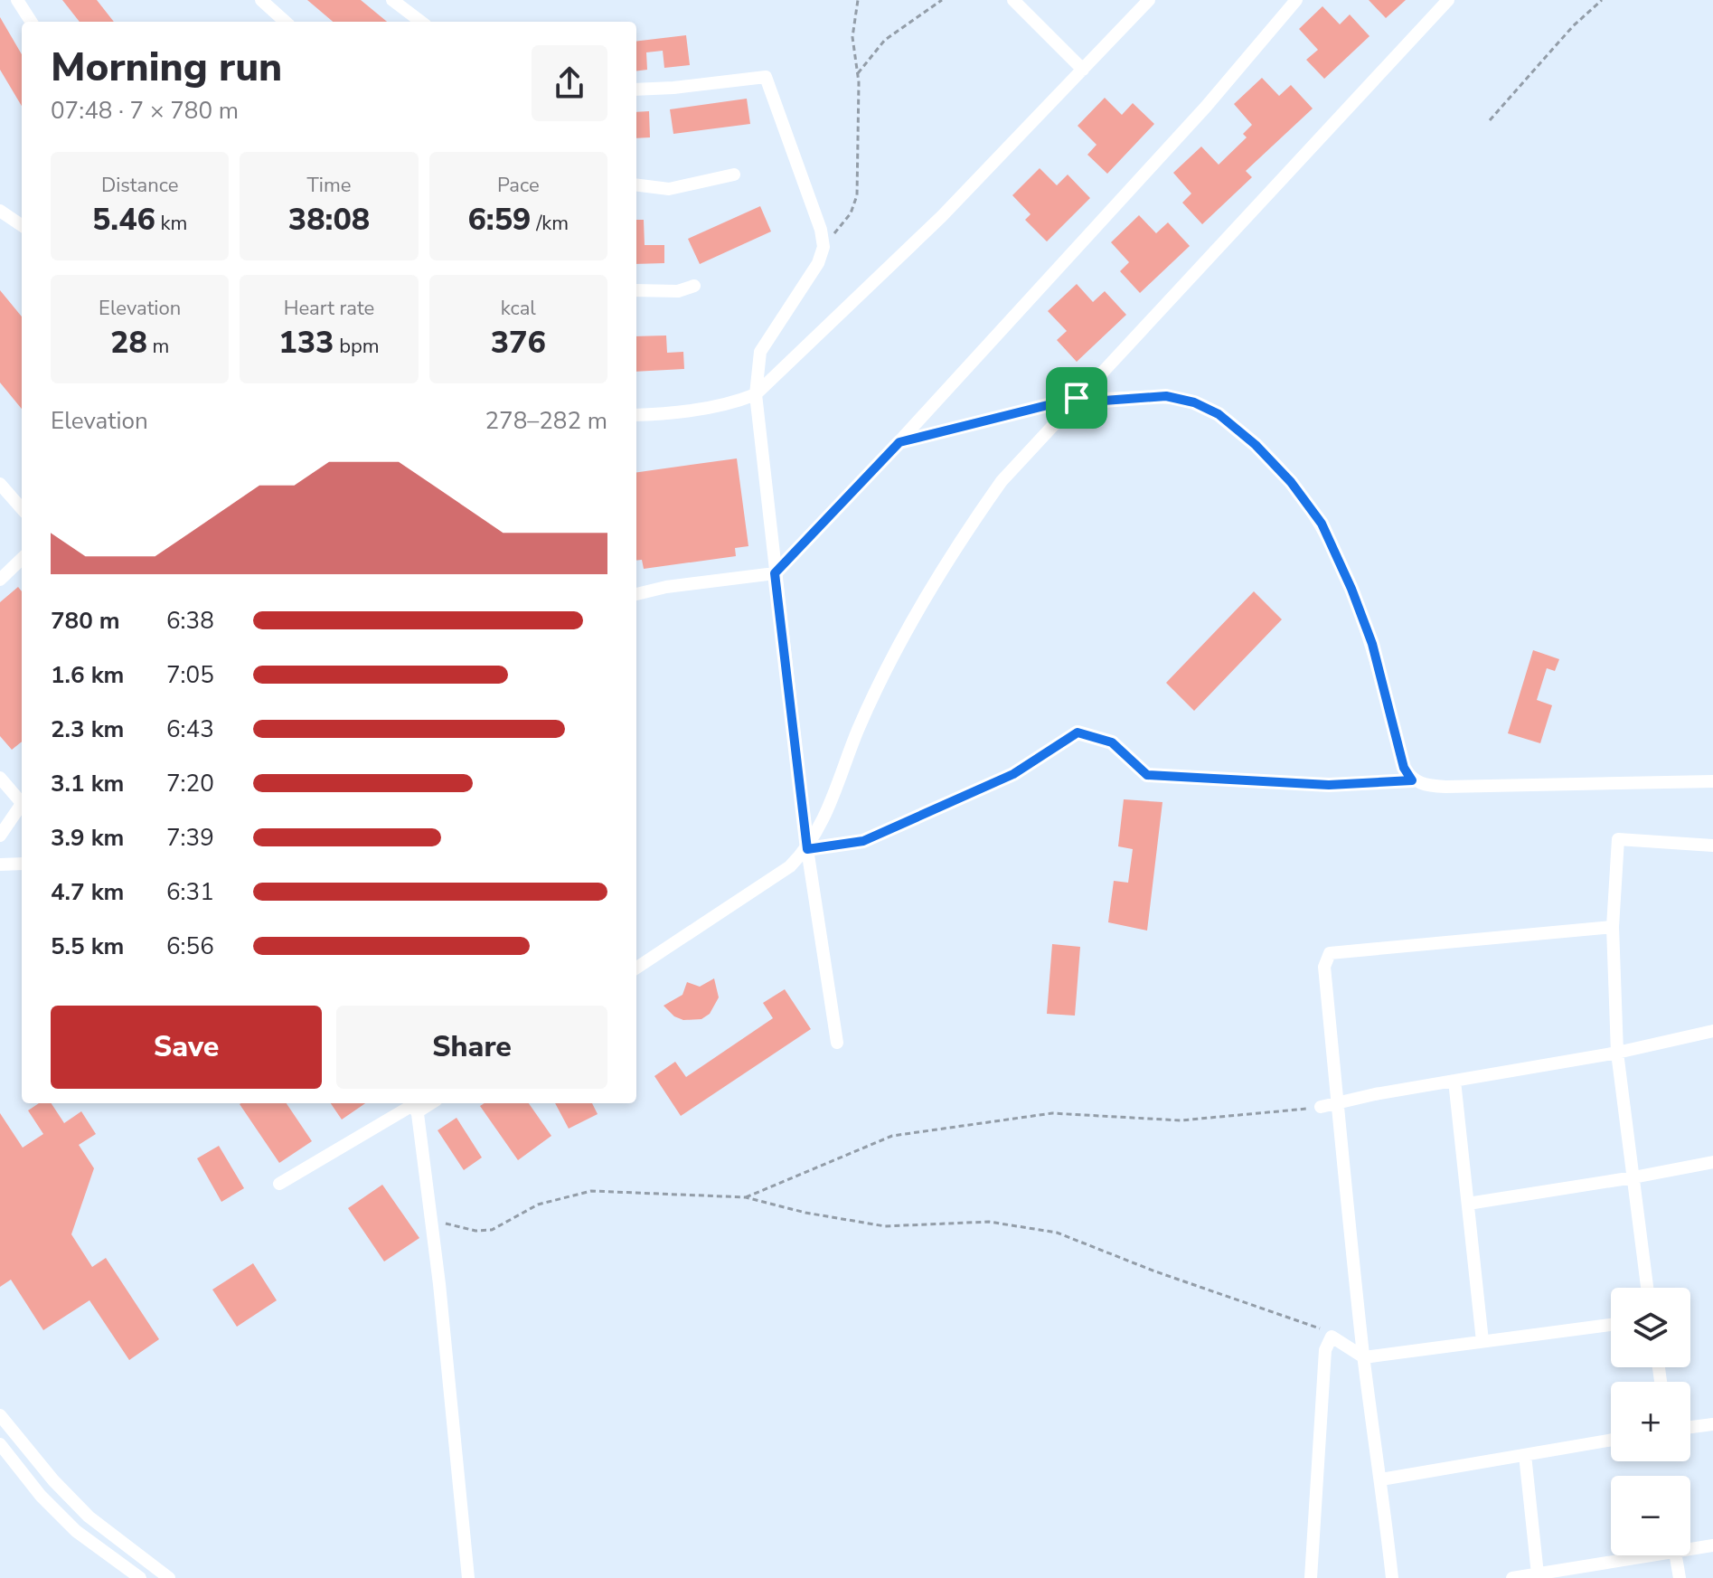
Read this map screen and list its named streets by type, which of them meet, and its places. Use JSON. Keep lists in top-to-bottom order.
{
  "page": {
    "heading": ["Morning run", "07:48 · 7 × 780 m"],
    "stats": [
      ["Distance", "5.46 km"],
      ["Time", "38:08"],
      ["Pace", "6:59 /km"],
      ["Elevation", "28 m"],
      ["Heart rate", "133 bpm"],
      ["kcal", "376"]
    ],
    "chart": ["Elevation", "278–282 m"],
    "list": [
      {
        "name": "780 m",
        "note": "6:38"
      },
      {
        "name": "1.6 km",
        "note": "7:05"
      },
      {
        "name": "2.3 km",
        "note": "6:43"
      },
      {
        "name": "3.1 km",
        "note": "7:20"
      },
      {
        "name": "3.9 km",
        "note": "7:39"
      },
      {
        "name": "4.7 km",
        "note": "6:31"
      },
      {
        "name": "5.5 km",
        "note": "6:56"
      }
    ],
    "buttons": ["Save", "Share"],
    "map_buttons": ["+", "−"]
  }
}
